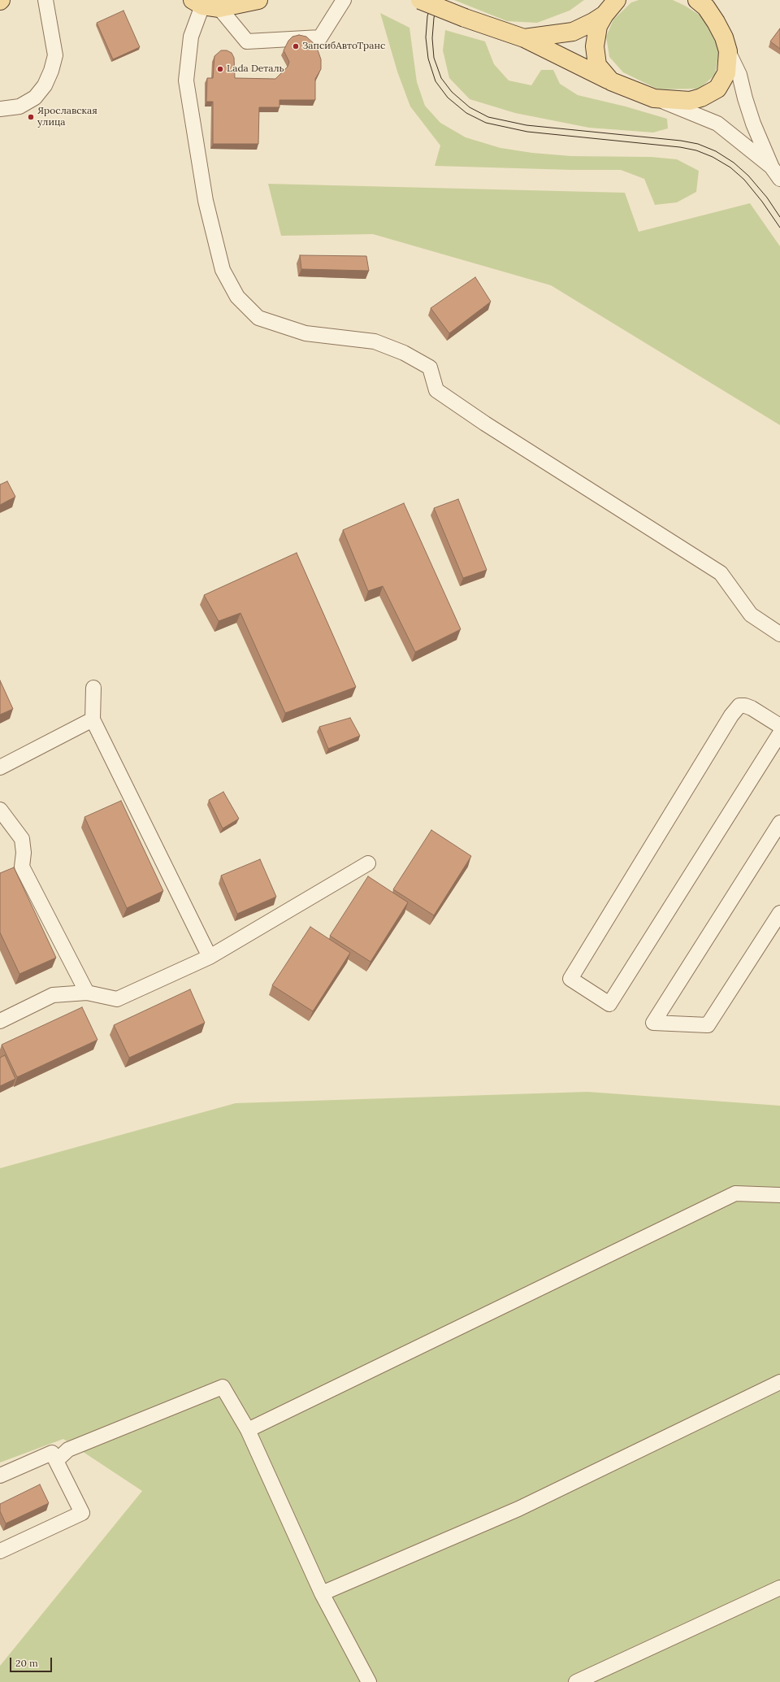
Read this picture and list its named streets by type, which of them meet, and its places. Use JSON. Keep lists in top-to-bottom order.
{
  "places": ["ЗапсибАвтоТранс", "Lada Dеталь", "Ярославская улица"],
  "scale_bar": "20 m"
}
